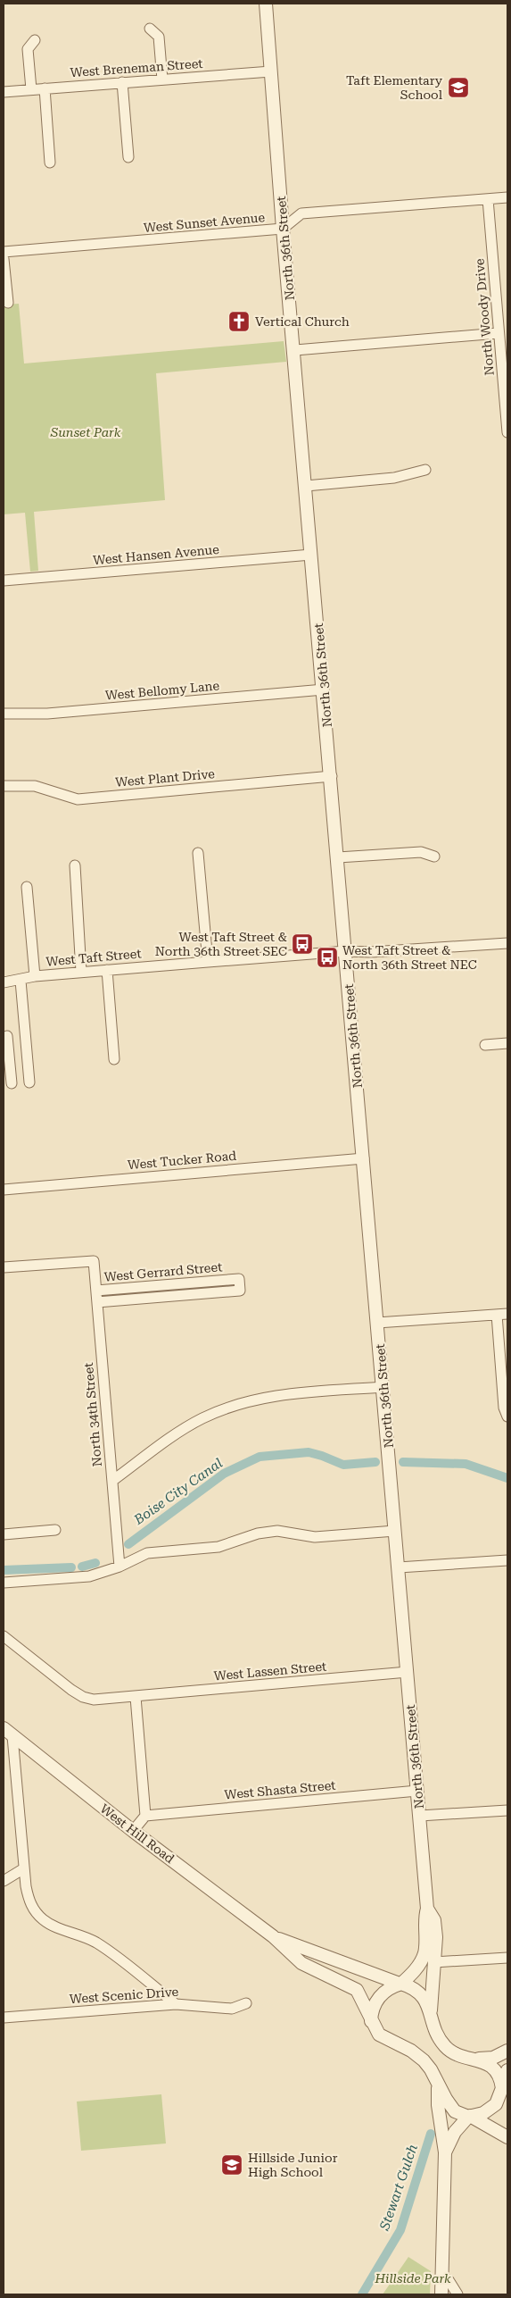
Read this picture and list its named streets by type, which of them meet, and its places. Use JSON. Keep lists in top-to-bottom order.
{
  "streets": {
    "street": [
      "West Breneman Street",
      "West Sunset Avenue",
      "North 36th Street",
      "North Woody Drive",
      "West Hansen Avenue",
      "West Bellomy Lane",
      "West Plant Drive",
      "West Taft Street",
      "West Tucker Road",
      "West Gerrard Street",
      "North 34th Street",
      "West Lassen Street",
      "West Shasta Street",
      "West Hill Road",
      "West Scenic Drive"
    ]
  },
  "crossings": [
    ["West Breneman Street", "North 36th Street"],
    ["West Sunset Avenue", "North 36th Street"],
    ["West Sunset Avenue", "North Woody Drive"],
    ["North 36th Street", "West Hansen Avenue"],
    ["North 36th Street", "West Bellomy Lane"],
    ["North 36th Street", "West Plant Drive"],
    ["North 36th Street", "West Taft Street"],
    ["North 36th Street", "West Tucker Road"],
    ["North 36th Street", "West Lassen Street"],
    ["North 36th Street", "West Shasta Street"],
    ["North 36th Street", "West Hill Road"],
    ["West Gerrard Street", "North 34th Street"]
  ],
  "water": ["Boise City Canal", "Stewart Gulch"],
  "parks": ["Sunset Park", "Hillside Park"],
  "places": {
    "school or university": ["Taft Elementary School", "Hillside Junior High School"],
    "church": ["Vertical Church"],
    "bus stop": ["West Taft Street & North 36th Street SEC", "West Taft Street & North 36th Street NEC"]
  }
}
